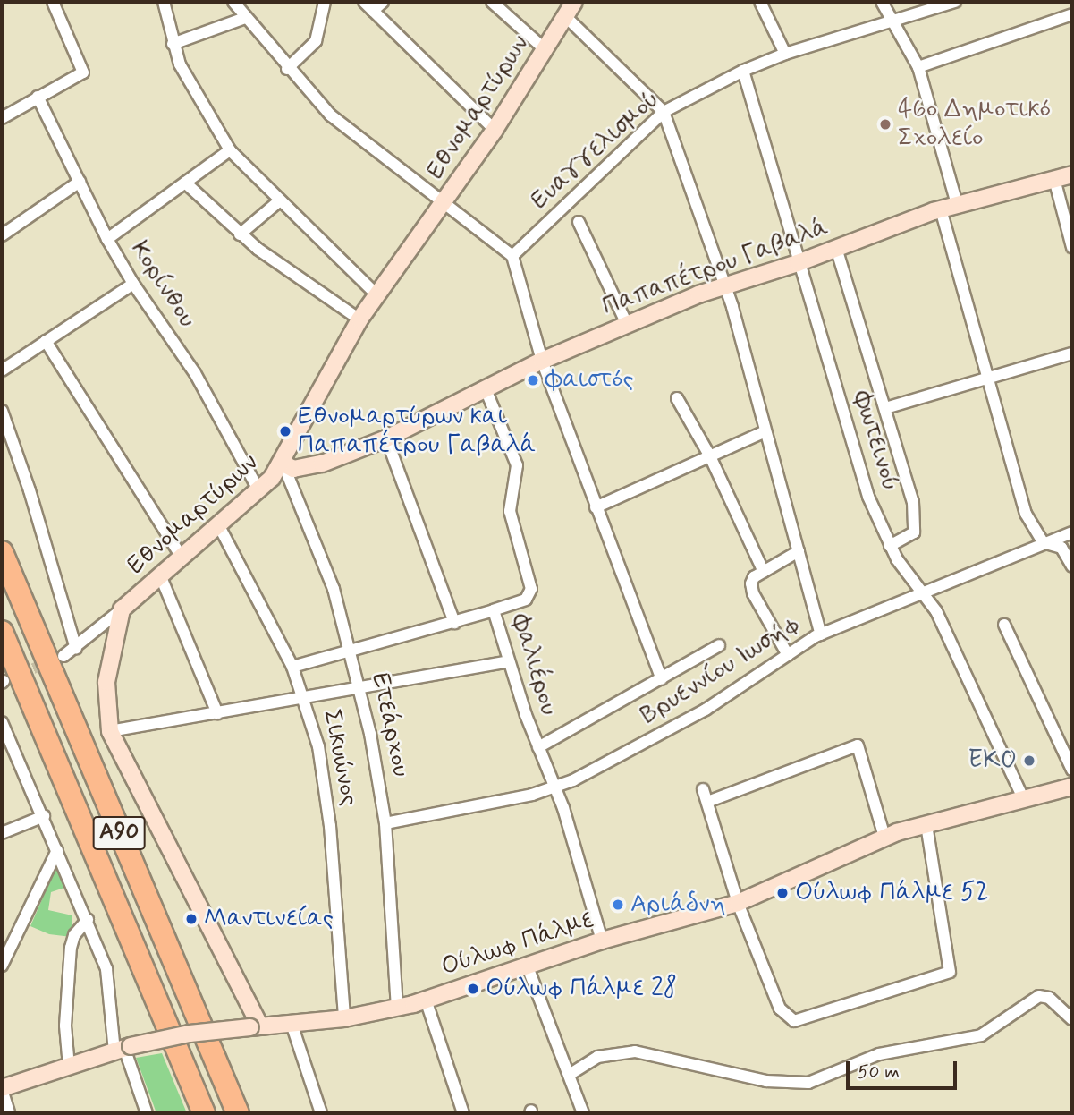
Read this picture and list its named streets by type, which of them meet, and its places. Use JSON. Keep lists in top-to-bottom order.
{
  "streets": {
    "highway": ["Α90"],
    "street": [
      "Εθνομαρτύρων",
      "Ευαγγελισμού",
      "Παπαπέτρου Γαβαλά",
      "Κορίνθου",
      "Φωτεινού",
      "Φαλιέρου",
      "Βρυεννίου Ιωσήφ",
      "Ετεάρχου",
      "Σικυώνος",
      "Ούλωφ Πάλμε"
    ]
  },
  "crossings": [
    ["Εθνομαρτύρων", "Παπαπέτρου Γαβαλά"],
    ["Εθνομαρτύρων", "Κορίνθου"],
    ["Εθνομαρτύρων", "Ετεάρχου"],
    ["Εθνομαρτύρων", "Σικυώνος"],
    ["Εθνομαρτύρων", "Ούλωφ Πάλμε"],
    ["Ευαγγελισμού", "Φωτεινού"],
    ["Παπαπέτρου Γαβαλά", "Φωτεινού"],
    ["Παπαπέτρου Γαβαλά", "Φαλιέρου"],
    ["Παπαπέτρου Γαβαλά", "Ετεάρχου"],
    ["Φωτεινού", "Βρυεννίου Ιωσήφ"],
    ["Φωτεινού", "Ούλωφ Πάλμε"],
    ["Φαλιέρου", "Βρυεννίου Ιωσήφ"],
    ["Φαλιέρου", "Ούλωφ Πάλμε"],
    ["Βρυεννίου Ιωσήφ", "Ετεάρχου"],
    ["Ετεάρχου", "Ούλωφ Πάλμε"],
    ["Σικυώνος", "Ούλωφ Πάλμε"]
  ],
  "places": [
    "46ο Δημοτικό Σχολείο",
    "Φαιστός",
    "Εθνομαρτύρων και Παπαπέτρου Γαβαλά",
    "EKO",
    "Ούλωφ Πάλμε 52",
    "Αριάδνη",
    "Μαντινείας",
    "Ούλωφ Πάλμε 28"
  ],
  "scale_bar": "50 m"
}
